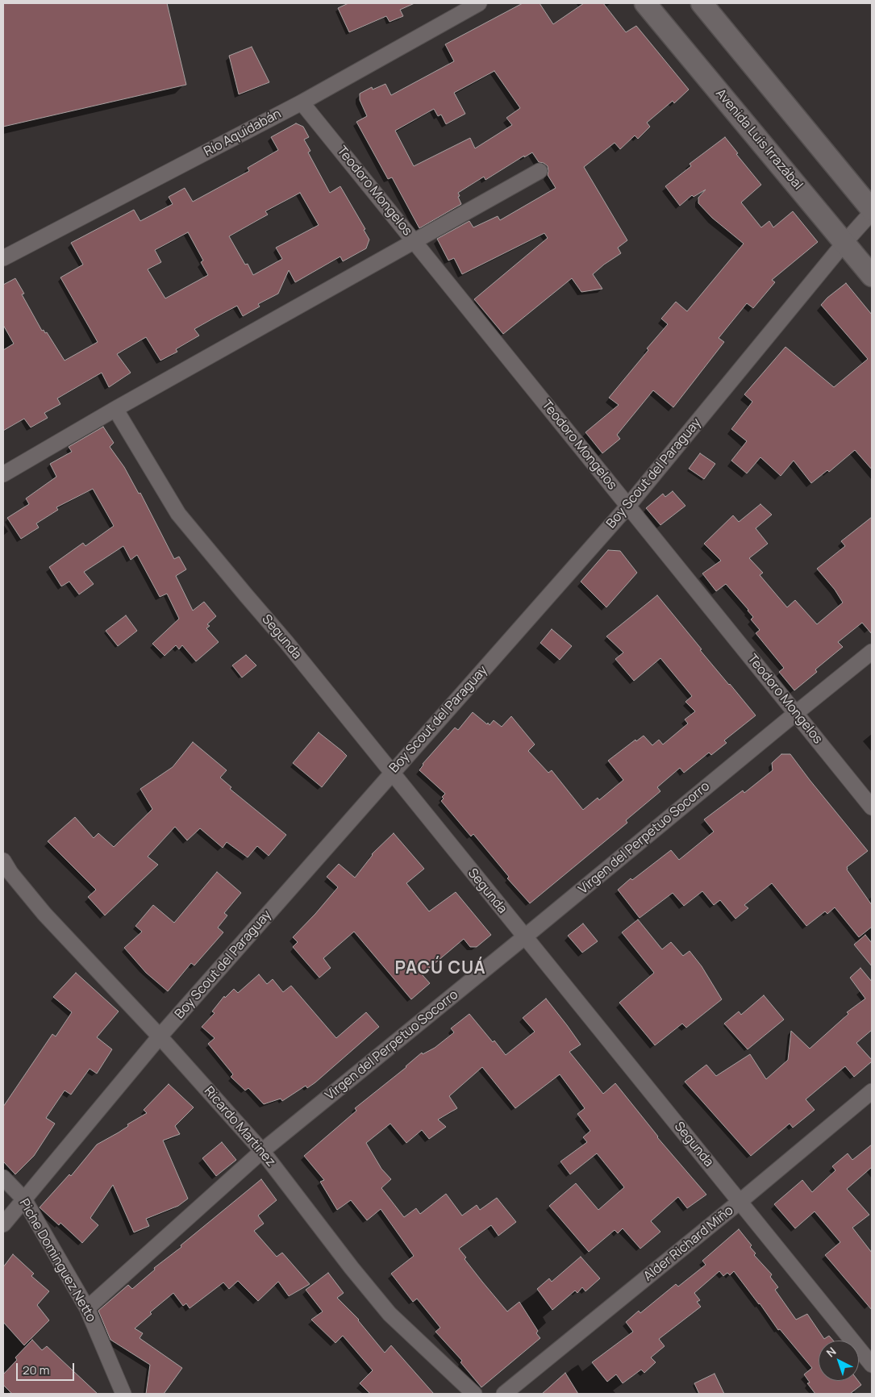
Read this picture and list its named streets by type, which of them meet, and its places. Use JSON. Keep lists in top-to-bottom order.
{
  "streets": {
    "main road": ["Avenida Luis Irrazábal"],
    "street": [
      "Río Aquidabán",
      "Teodoro Mongelos",
      "Boy Scout del Paraguay",
      "Segunda",
      "Virgen del Perpetuo Socorro",
      "Ricardo Martinez",
      "Alder Richard Miño",
      "Piche Dominguez Netto"
    ]
  },
  "crossings": [
    ["Río Aquidabán", "Teodoro Mongelos"],
    ["Avenida Luis Irrazábal", "Boy Scout del Paraguay"],
    ["Teodoro Mongelos", "Boy Scout del Paraguay"],
    ["Teodoro Mongelos", "Virgen del Perpetuo Socorro"],
    ["Boy Scout del Paraguay", "Segunda"],
    ["Boy Scout del Paraguay", "Ricardo Martinez"],
    ["Boy Scout del Paraguay", "Piche Dominguez Netto"],
    ["Segunda", "Virgen del Perpetuo Socorro"],
    ["Segunda", "Alder Richard Miño"],
    ["Virgen del Perpetuo Socorro", "Ricardo Martinez"],
    ["Virgen del Perpetuo Socorro", "Piche Dominguez Netto"]
  ],
  "districts": ["PACÚ CUÁ"],
  "scale_bar": "20 m",
  "north": "top left"
}
